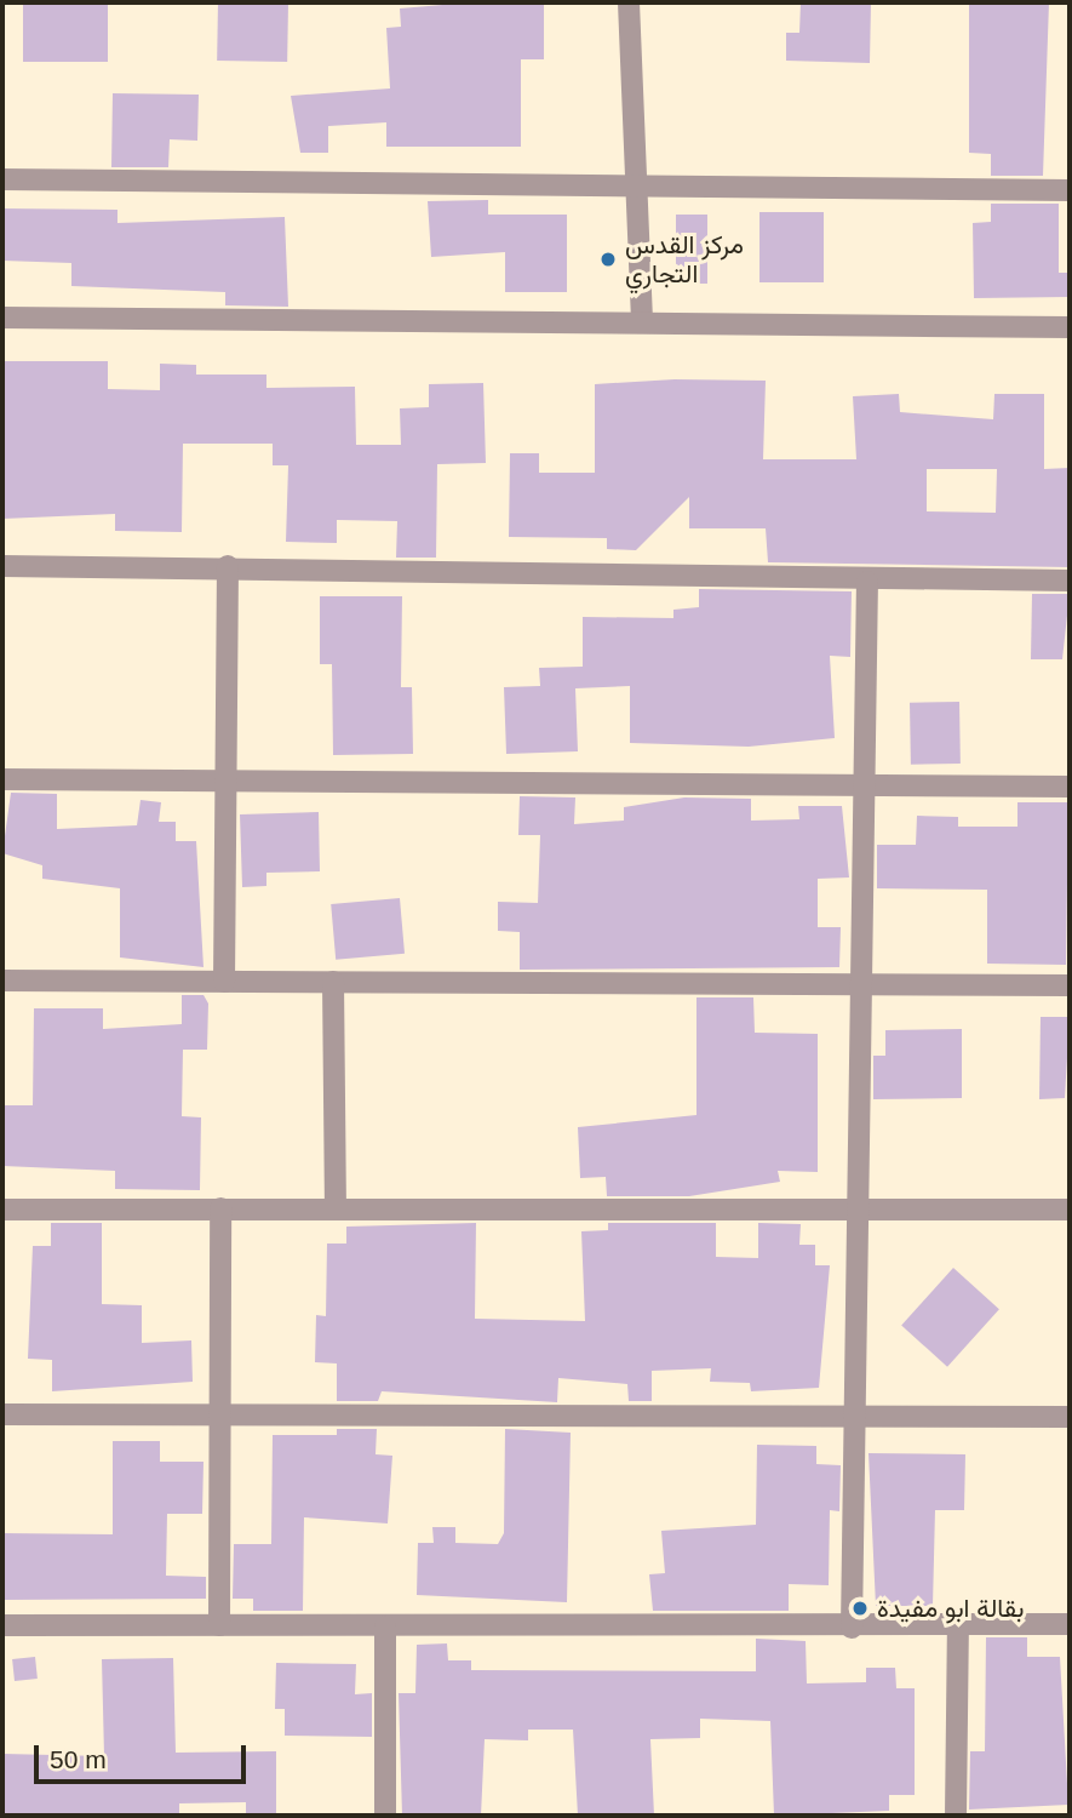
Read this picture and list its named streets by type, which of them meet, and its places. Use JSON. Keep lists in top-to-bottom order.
{
  "places": ["مركز القدس التجاري", "بقالة ابو مفيدة"],
  "scale_bar": "50 m"
}
